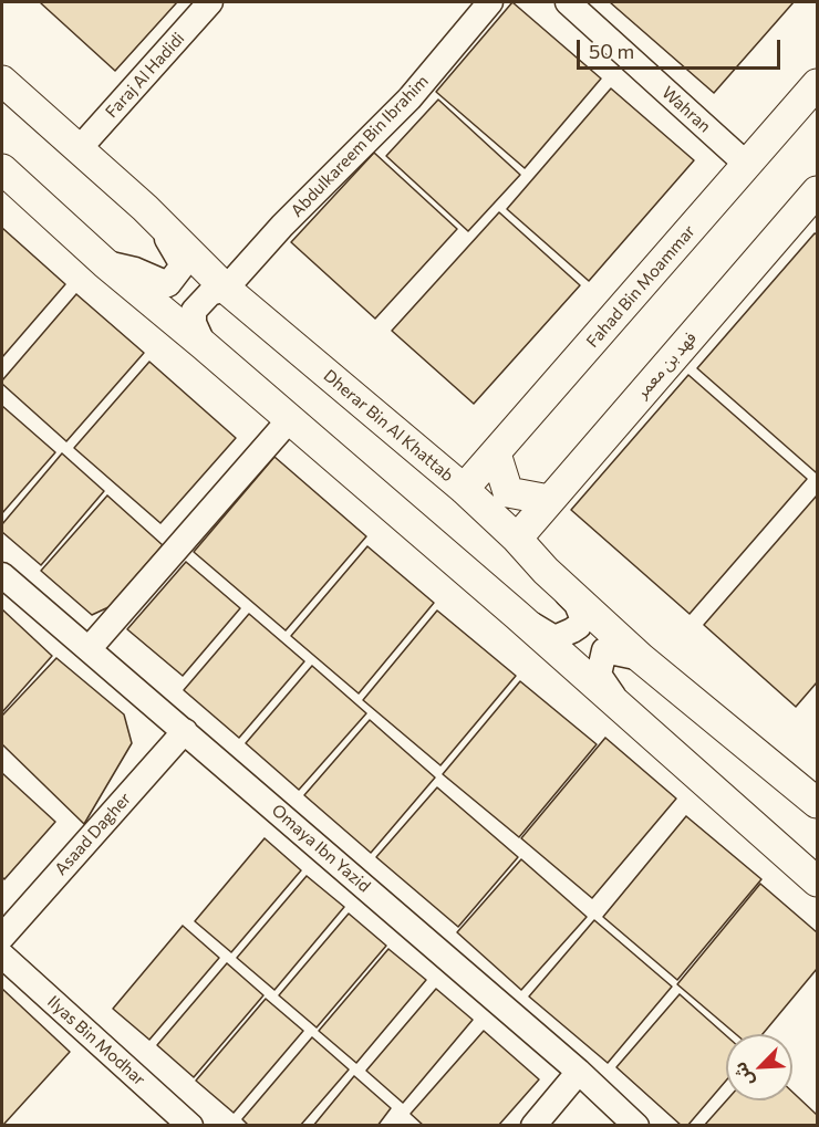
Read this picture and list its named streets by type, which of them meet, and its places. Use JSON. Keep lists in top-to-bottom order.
{
  "streets": {
    "street": [
      "Faraj Al Hadidi",
      "Wahran",
      "Abdulkareem Bin Ibrahim",
      "Fahad Bin Moammar",
      "فهد بن معمر",
      "Dherar Bin Al Khattab",
      "Asaad Dagher",
      "Omaya Ibn Yazid",
      "Ilyas Bin Modhar"
    ]
  },
  "crossings": [
    ["Faraj Al Hadidi", "Dherar Bin Al Khattab"],
    ["Wahran", "Fahad Bin Moammar"],
    ["Abdulkareem Bin Ibrahim", "Dherar Bin Al Khattab"],
    ["Fahad Bin Moammar", "Dherar Bin Al Khattab"],
    ["فهد بن معمر", "Dherar Bin Al Khattab"],
    ["Asaad Dagher", "Omaya Ibn Yazid"]
  ],
  "scale_bar": "50 m",
  "north": "bottom left"
}
